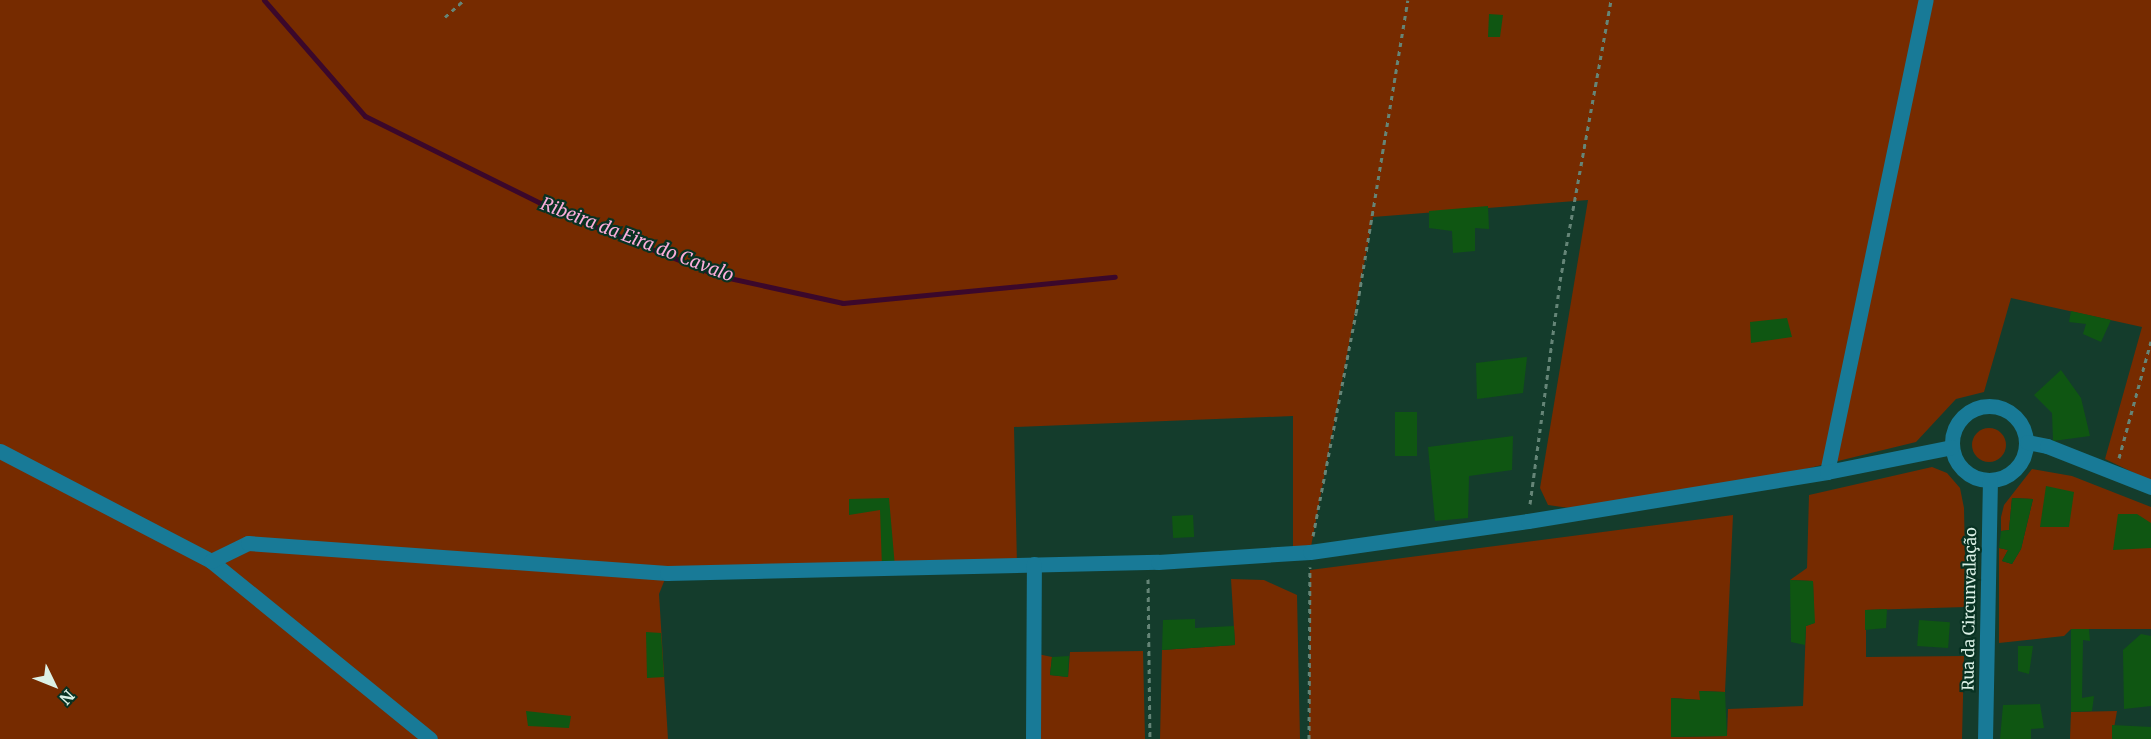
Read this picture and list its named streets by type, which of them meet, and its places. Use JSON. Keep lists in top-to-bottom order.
{
  "streets": {
    "street": ["Rua da Circunvalação"]
  },
  "water": ["Ribeira da Eira do Cavalo"],
  "north": "bottom right"
}
